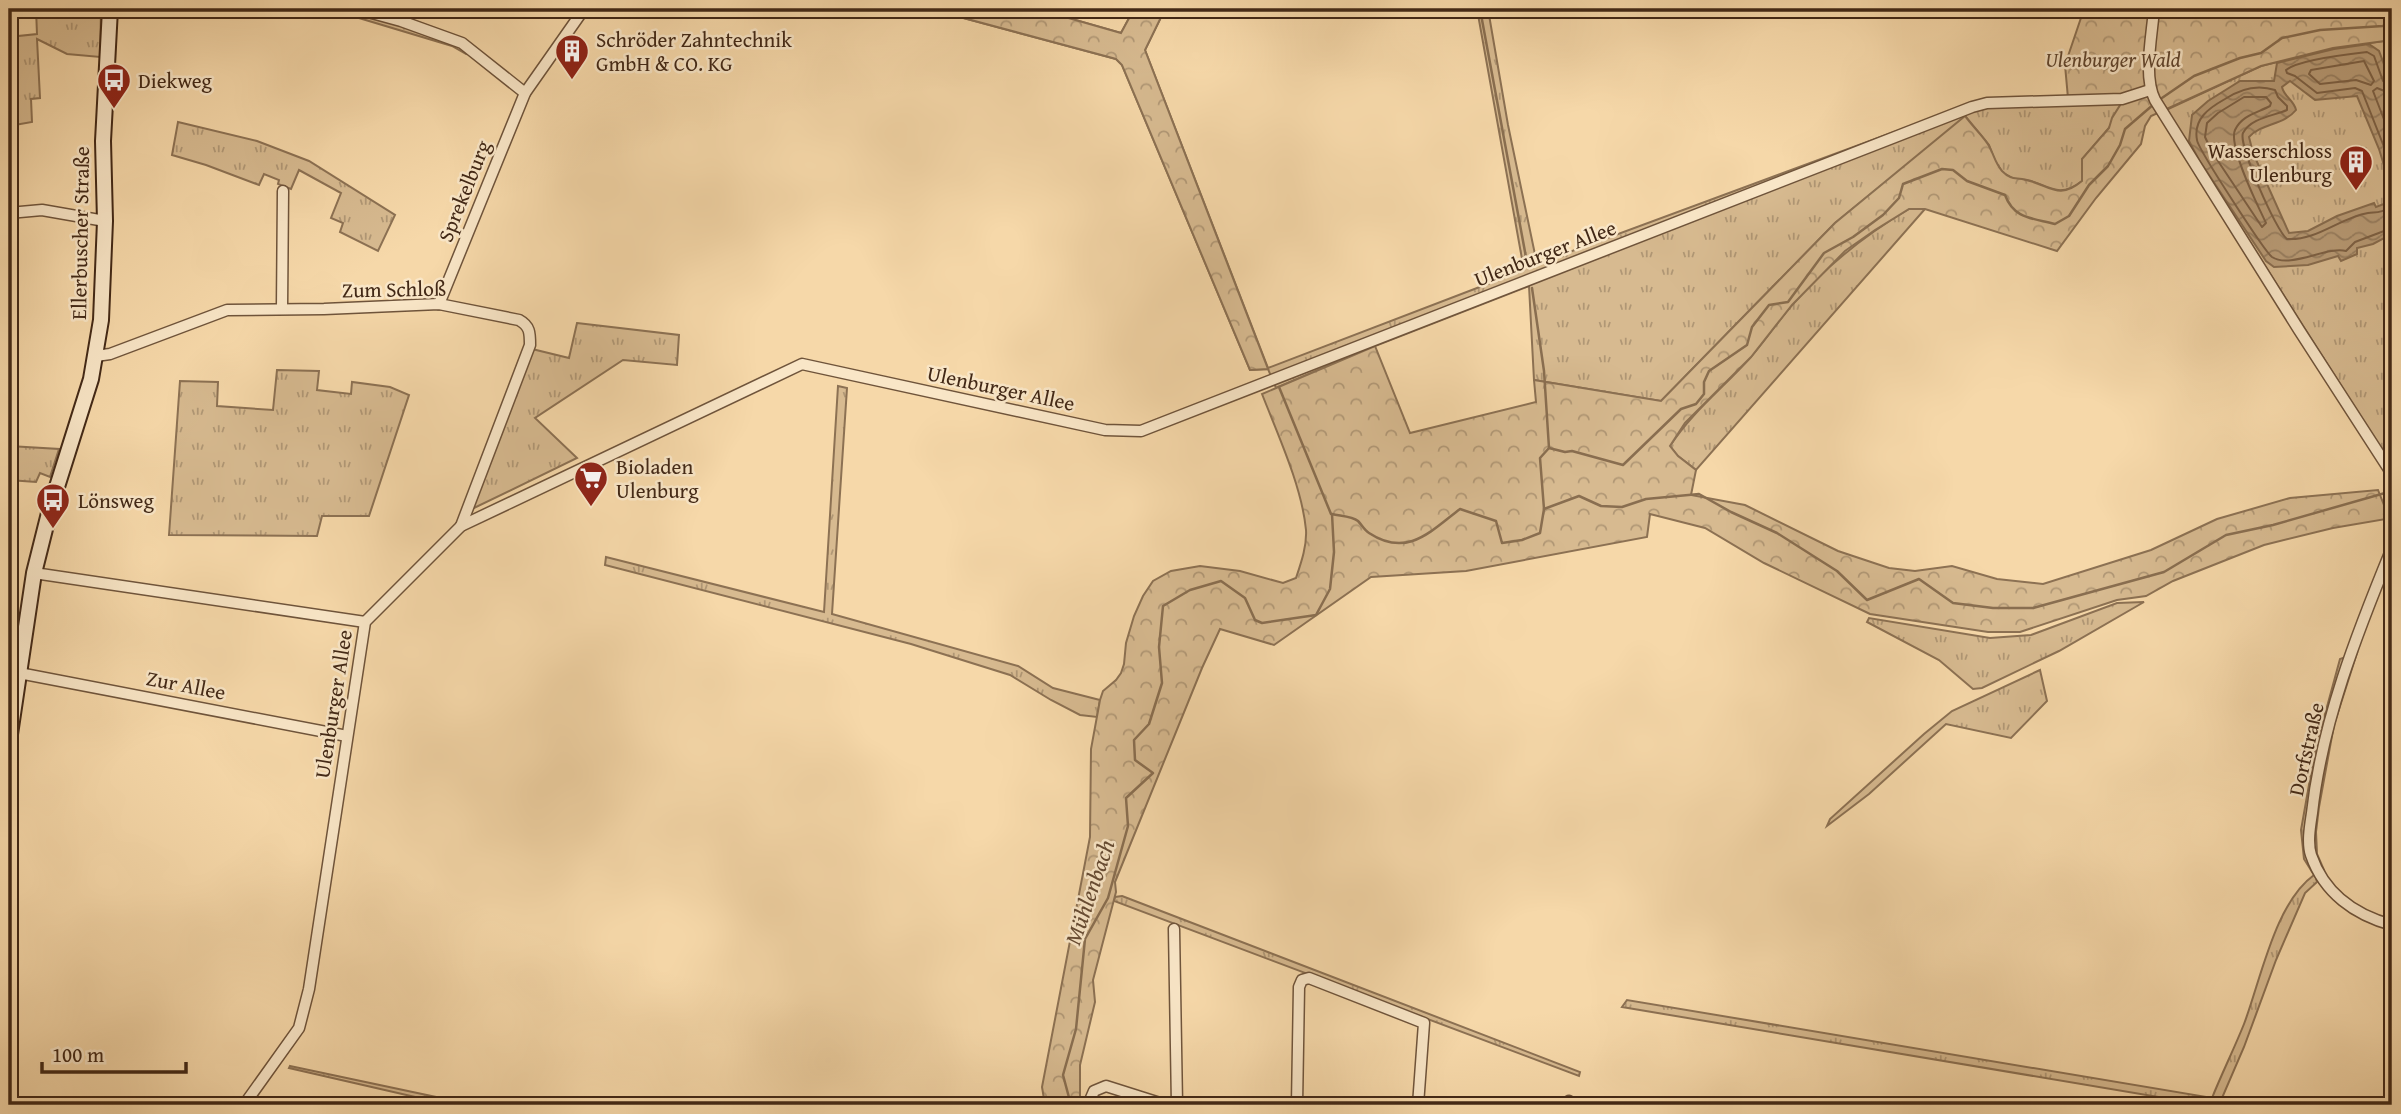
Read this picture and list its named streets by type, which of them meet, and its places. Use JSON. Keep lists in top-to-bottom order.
{
  "streets": {
    "main road": ["Ellerbuscher Straße"],
    "street": [
      "Sprekelburg",
      "Ulenburger Allee",
      "Zum Schloß",
      "Zur Allee",
      "Dorfstraße"
    ]
  },
  "crossings": [
    ["Sprekelburg", "Zum Schloß"],
    ["Ellerbuscher Straße", "Zum Schloß"],
    ["Ellerbuscher Straße", "Zur Allee"],
    ["Ulenburger Allee", "Zum Schloß"],
    ["Ulenburger Allee", "Zur Allee"]
  ],
  "water": ["Mühlenbach"],
  "parks": ["Ulenburger Wald"],
  "places": {
    "building": ["Schröder Zahntechnik GmbH & CO. KG", "Wasserschloss Ulenburg"],
    "bus stop": ["Diekweg", "Lönsweg"],
    "supermarket": ["Bioladen Ulenburg"]
  },
  "scale_bar": "100 m"
}
